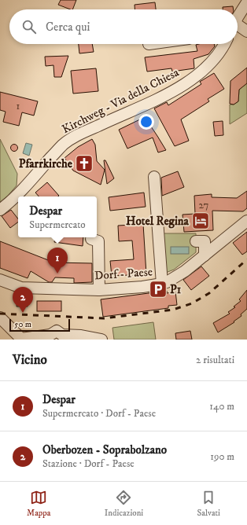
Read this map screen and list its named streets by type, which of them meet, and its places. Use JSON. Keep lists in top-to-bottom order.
{
  "streets": {
    "street": ["Kirchweg - Via della Chiesa", "Dorf - Paese"]
  },
  "places": {
    "church": ["Pfarrkirche"],
    "hotel": ["Hotel Regina"],
    "parking": ["P1"]
  },
  "house_numbers": ["1", "27"],
  "scale_bar": "50 m",
  "page": {
    "search": "Cerca qui",
    "popup": ["Despar", "Supermercato"],
    "pins": ["1", "2"],
    "scale": "50 m",
    "heading": ["Vicino", "2 risultati"],
    "list": [
      {
        "mark": "1",
        "name": "Despar",
        "note": "Supermercato · Dorf - Paese",
        "value": "140 m"
      },
      {
        "mark": "2",
        "name": "Oberbozen - Soprabolzano",
        "note": "Stazione · Dorf - Paese",
        "value": "190 m"
      }
    ],
    "nav": ["Mappa", "Indicazioni", "Salvati"]
  }
}
